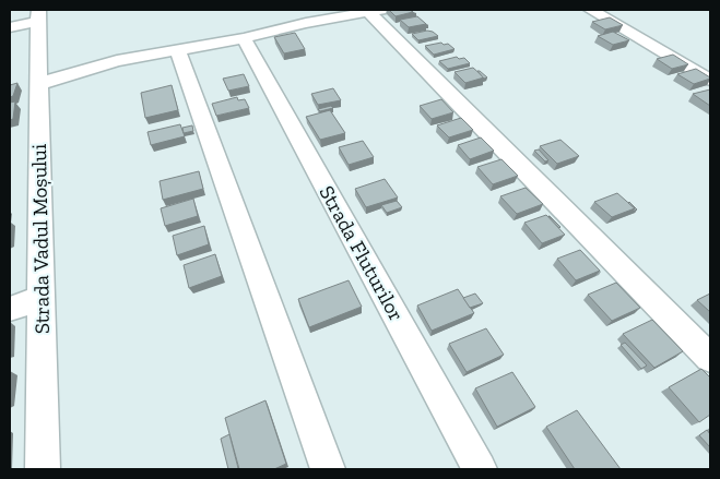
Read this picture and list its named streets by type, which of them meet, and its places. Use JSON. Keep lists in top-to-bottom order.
{
  "streets": {
    "street": ["Strada Vadul Moșului", "Strada Fluturilor"]
  }
}
